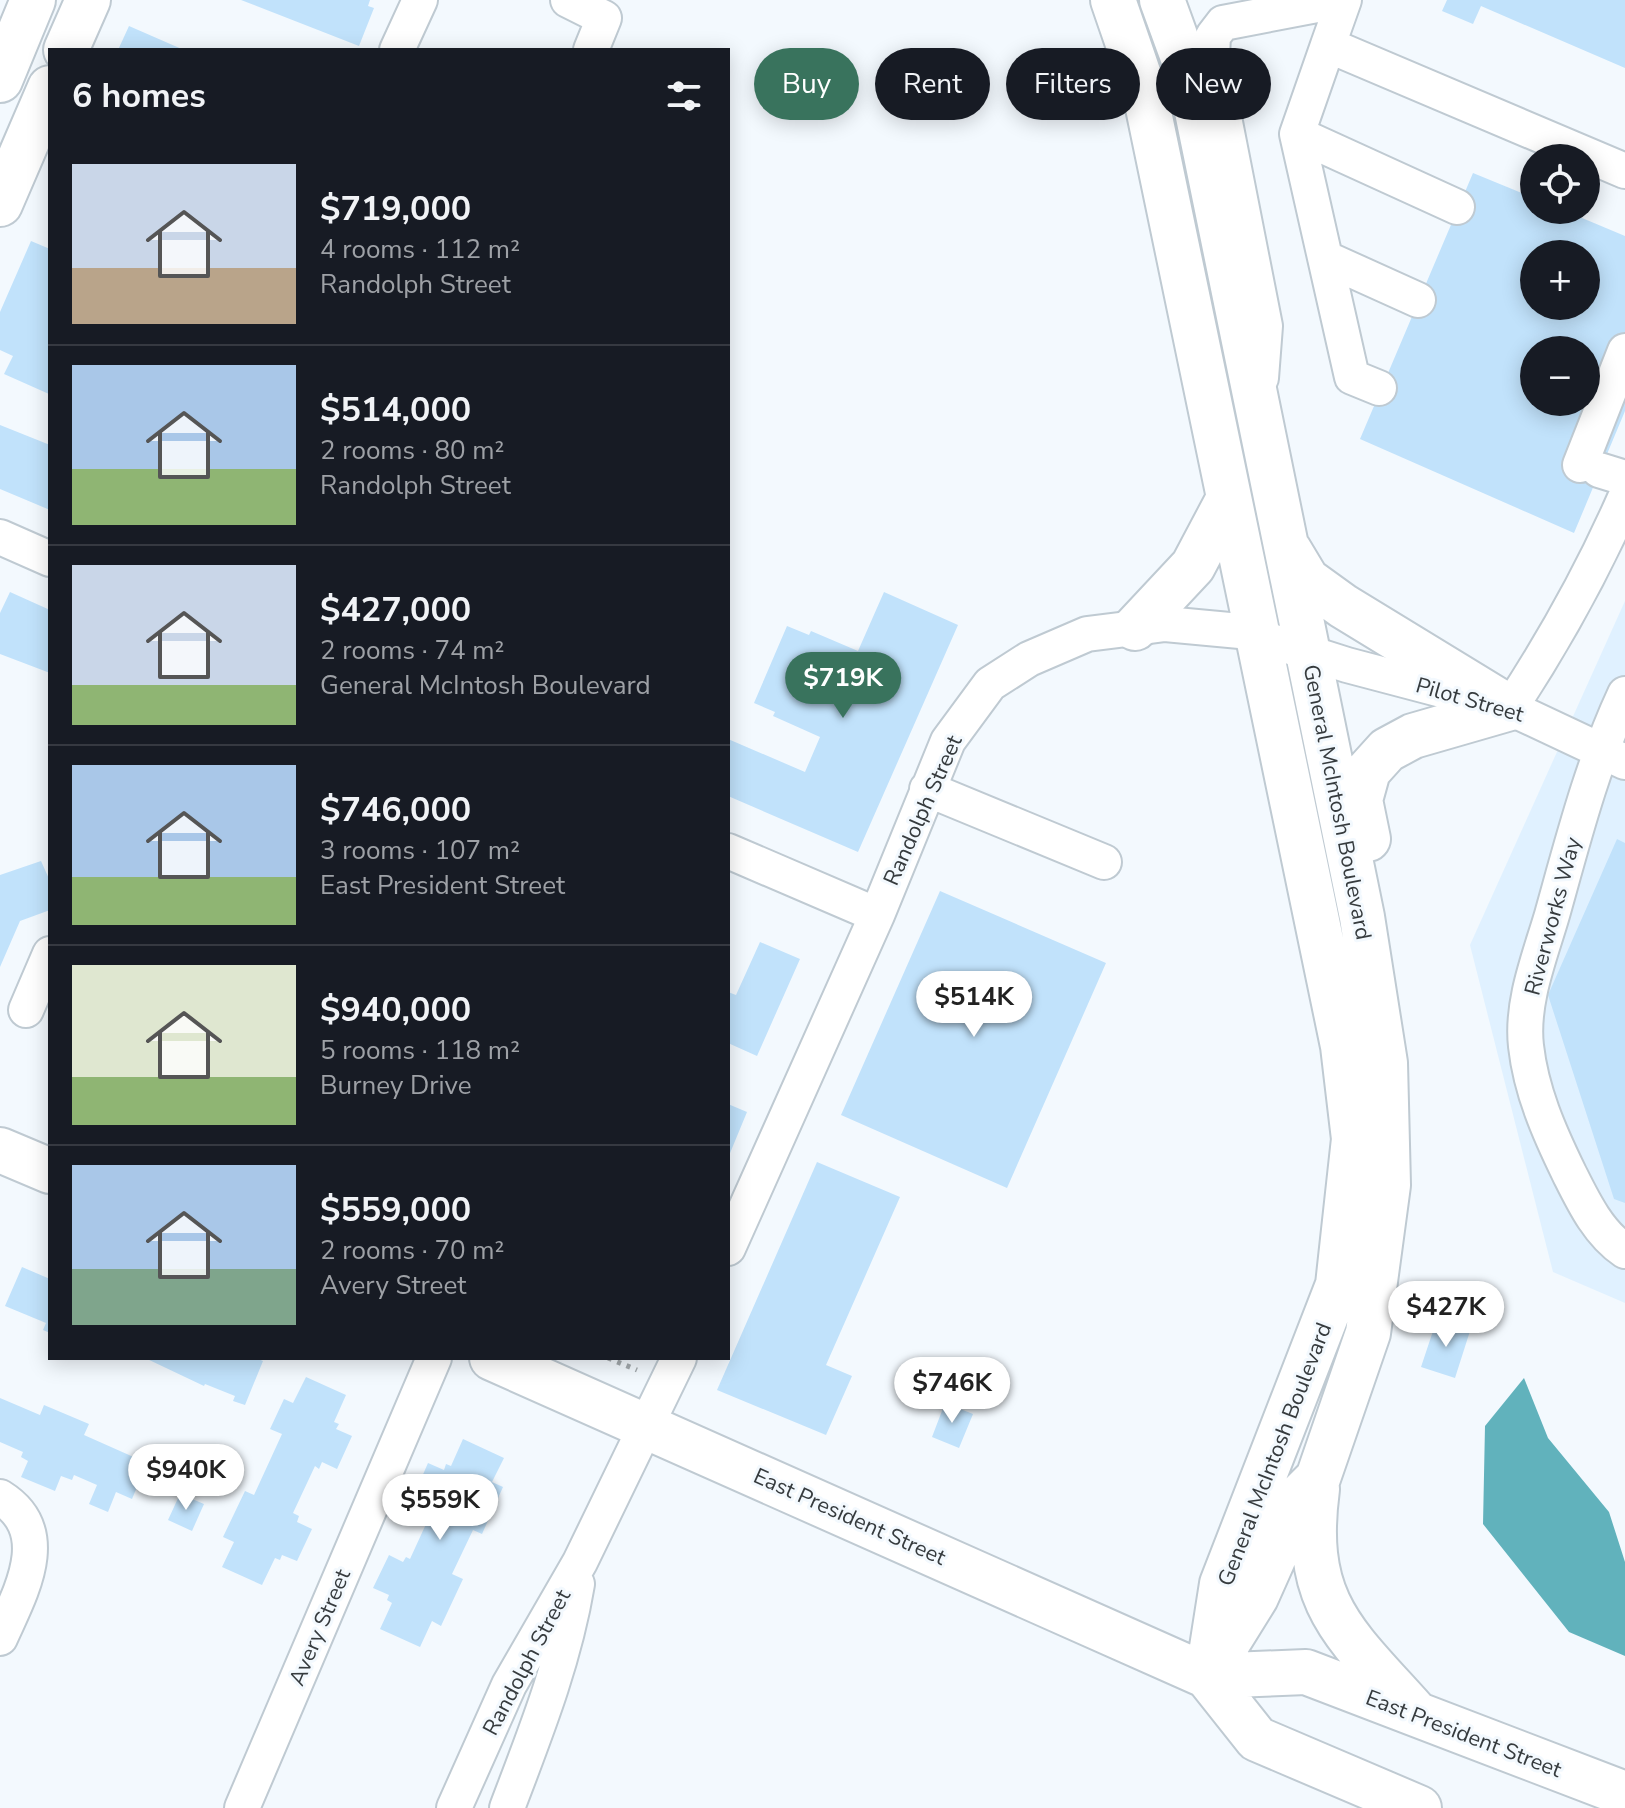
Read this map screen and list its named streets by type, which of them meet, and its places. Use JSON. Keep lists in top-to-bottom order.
{
  "streets": {
    "main road": ["General McIntosh Boulevard", "East President Street"],
    "street": [
      "Pilot Street",
      "Randolph Street",
      "Riverworks Way",
      "Avery Street"
    ]
  },
  "crossings": [
    ["Pilot Street", "General McIntosh Boulevard"],
    ["Pilot Street", "Randolph Street"],
    ["Pilot Street", "Riverworks Way"],
    ["General McIntosh Boulevard", "Randolph Street"],
    ["General McIntosh Boulevard", "East President Street"],
    ["Randolph Street", "East President Street"]
  ],
  "page": {
    "chip": [
      "Buy",
      "Rent",
      "Filters",
      "New"
    ],
    "heading": "6 homes",
    "map_buttons": ["+", "−"],
    "list": [
      {
        "name": "$719,000",
        "note": "4 rooms · 112 m² · Randolph Street"
      },
      {
        "name": "$514,000",
        "note": "2 rooms · 80 m² · Randolph Street"
      },
      {
        "name": "$427,000",
        "note": "2 rooms · 74 m² · General McIntosh Boulevard"
      },
      {
        "name": "$746,000",
        "note": "3 rooms · 107 m² · East President Street"
      },
      {
        "name": "$940,000",
        "note": "5 rooms · 118 m² · Burney Drive"
      },
      {
        "name": "$559,000",
        "note": "2 rooms · 70 m² · Avery Street"
      }
    ],
    "price": [
      "$719K",
      "$514K",
      "$427K",
      "$746K",
      "$940K",
      "$559K"
    ]
  }
}
